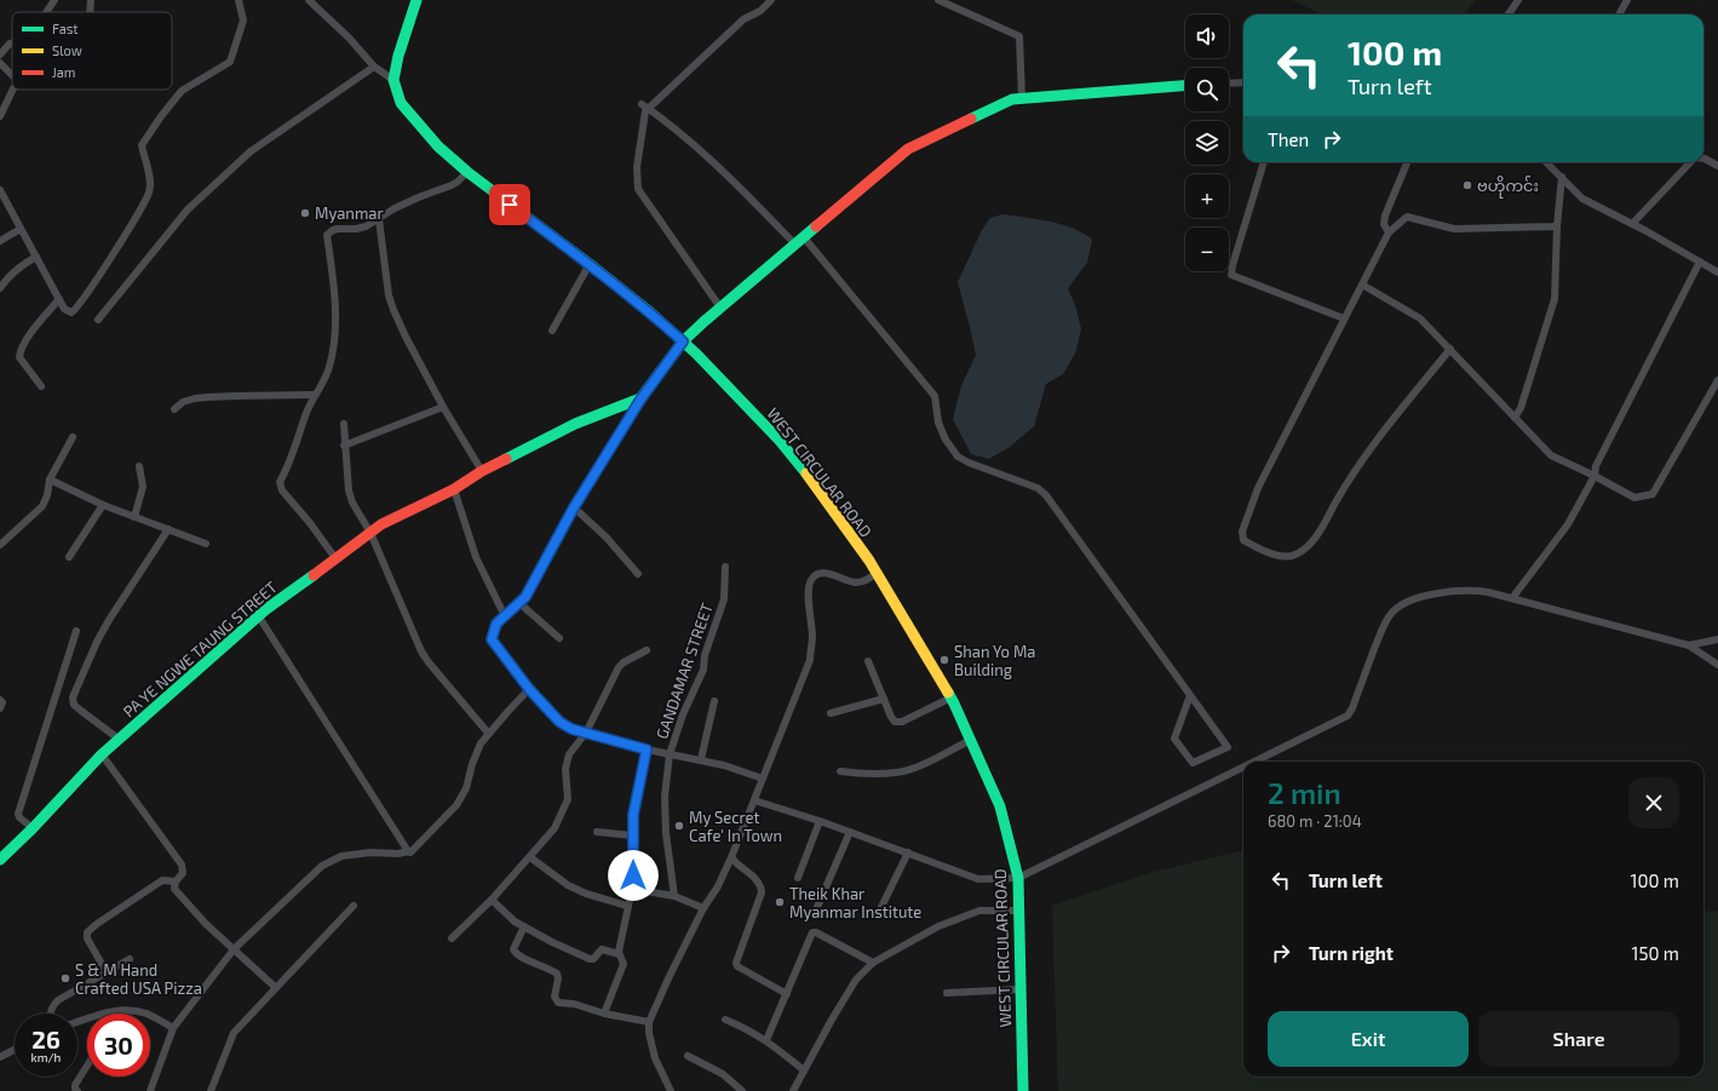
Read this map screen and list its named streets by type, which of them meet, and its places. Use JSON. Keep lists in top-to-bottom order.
{
  "streets": {
    "street": ["WEST CIRCULAR ROAD", "PA YE NGWE TAUNG STREET", "GANDAMAR STREET"]
  },
  "places": [
    "ဗဟိုကင်း",
    "Myanmar",
    "Shan Yo Ma Building",
    "My Secret Cafe' In Town",
    "Theik Khar Myanmar Institute",
    "S & M Hand Crafted USA Pizza"
  ],
  "legend": ["Fast", "Slow", "Jam"],
  "page": {
    "map_buttons": ["+", "−"],
    "turn": ["100 m", "Turn left"],
    "then": "Then",
    "heading": ["2 min", "680 m · 21:04"],
    "list": [
      {
        "name": "Turn left",
        "value": "100 m"
      },
      {
        "name": "Turn right",
        "value": "150 m"
      }
    ],
    "buttons": ["Exit", "Share"],
    "speed": "26 km/h",
    "limit": "30"
  }
}
